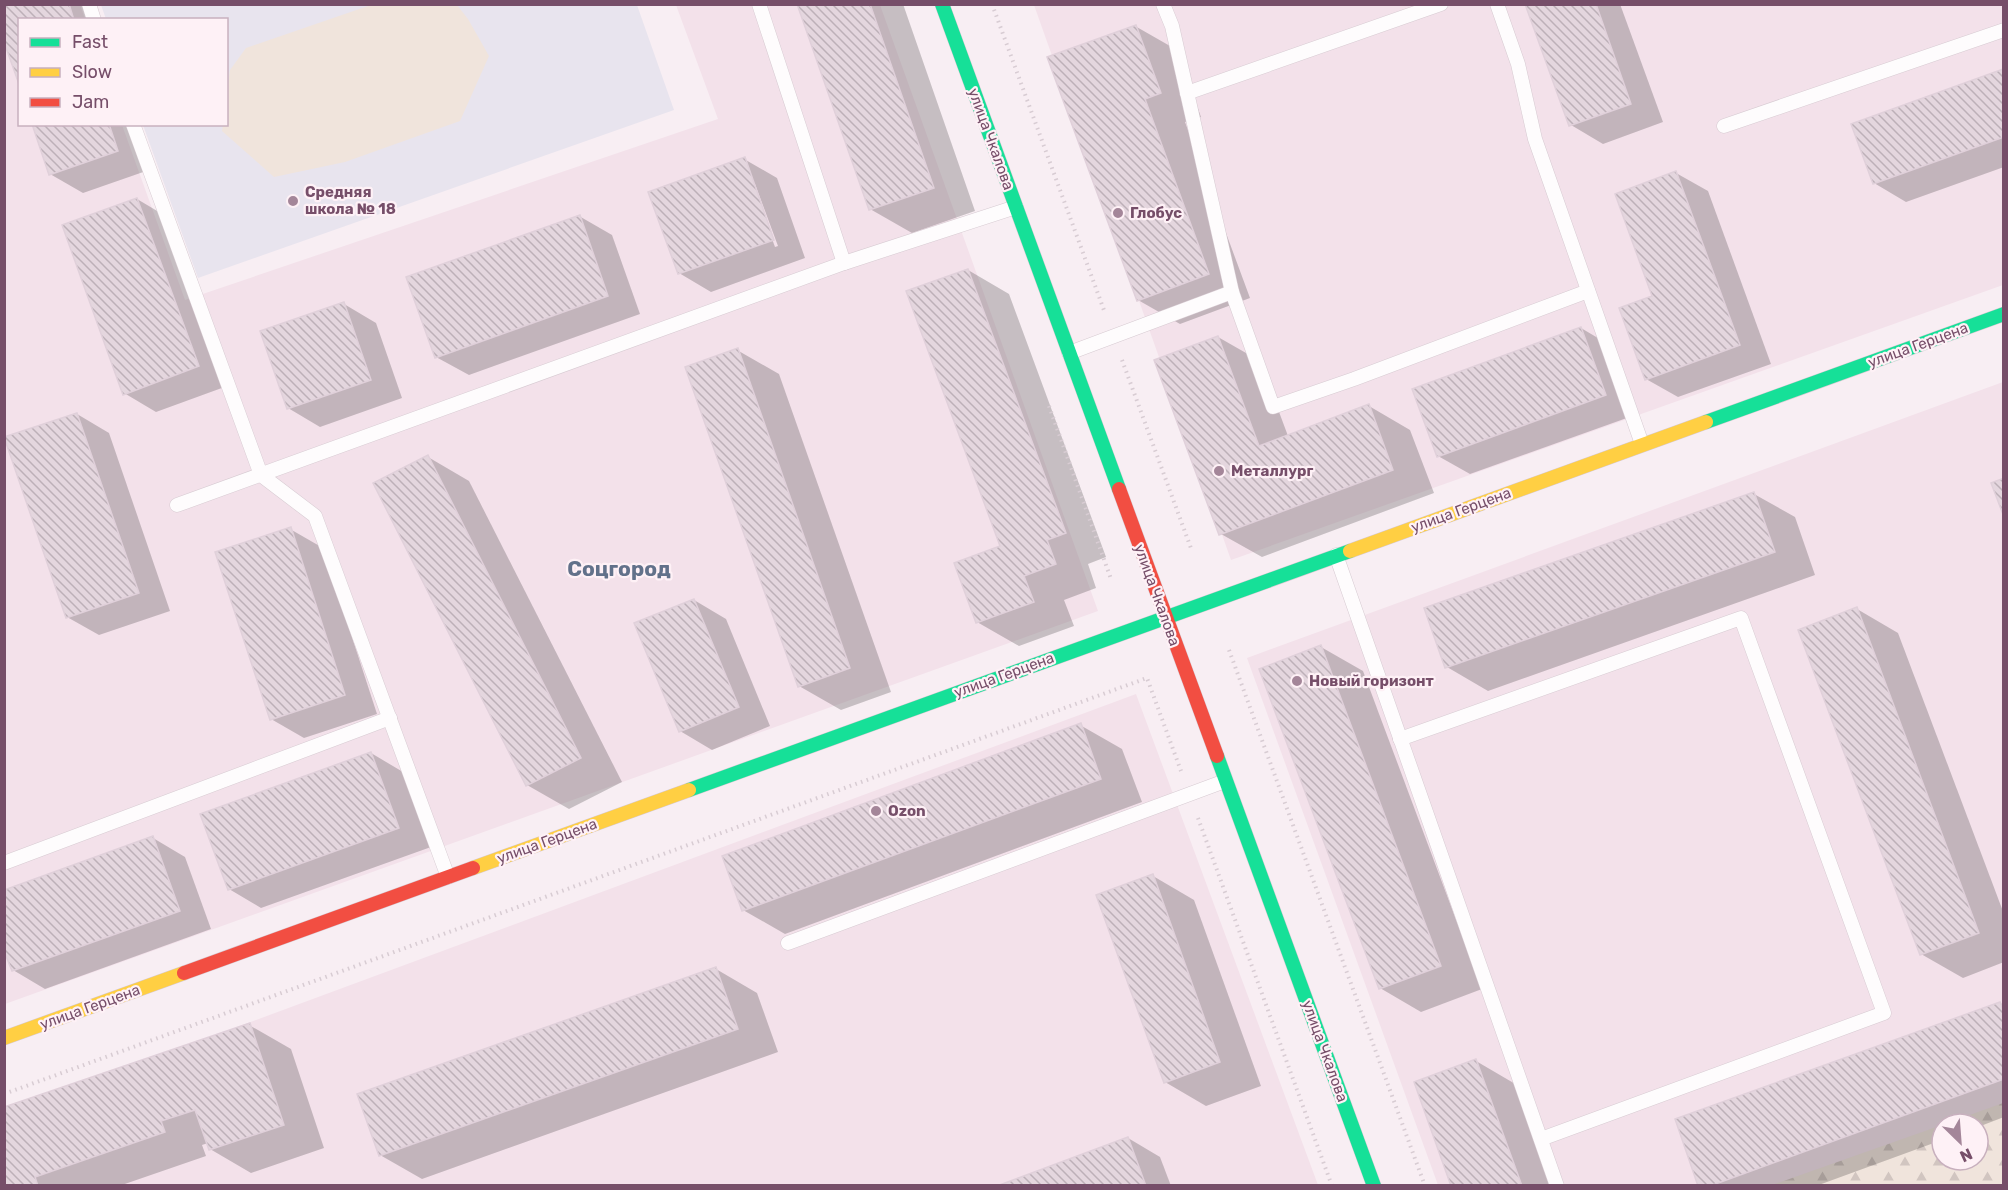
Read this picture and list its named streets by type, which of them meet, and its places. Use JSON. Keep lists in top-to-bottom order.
{
  "streets": {
    "street": ["улица Чкалова", "улица Герцена"]
  },
  "crossings": [
    ["улица Чкалова", "улица Герцена"]
  ],
  "districts": ["Соцгород"],
  "places": [
    "Средняя школа № 18",
    "Глобус",
    "Металлург",
    "Новый горизонт",
    "Ozon"
  ],
  "legend": ["Fast", "Slow", "Jam"],
  "north": "bottom right"
}
